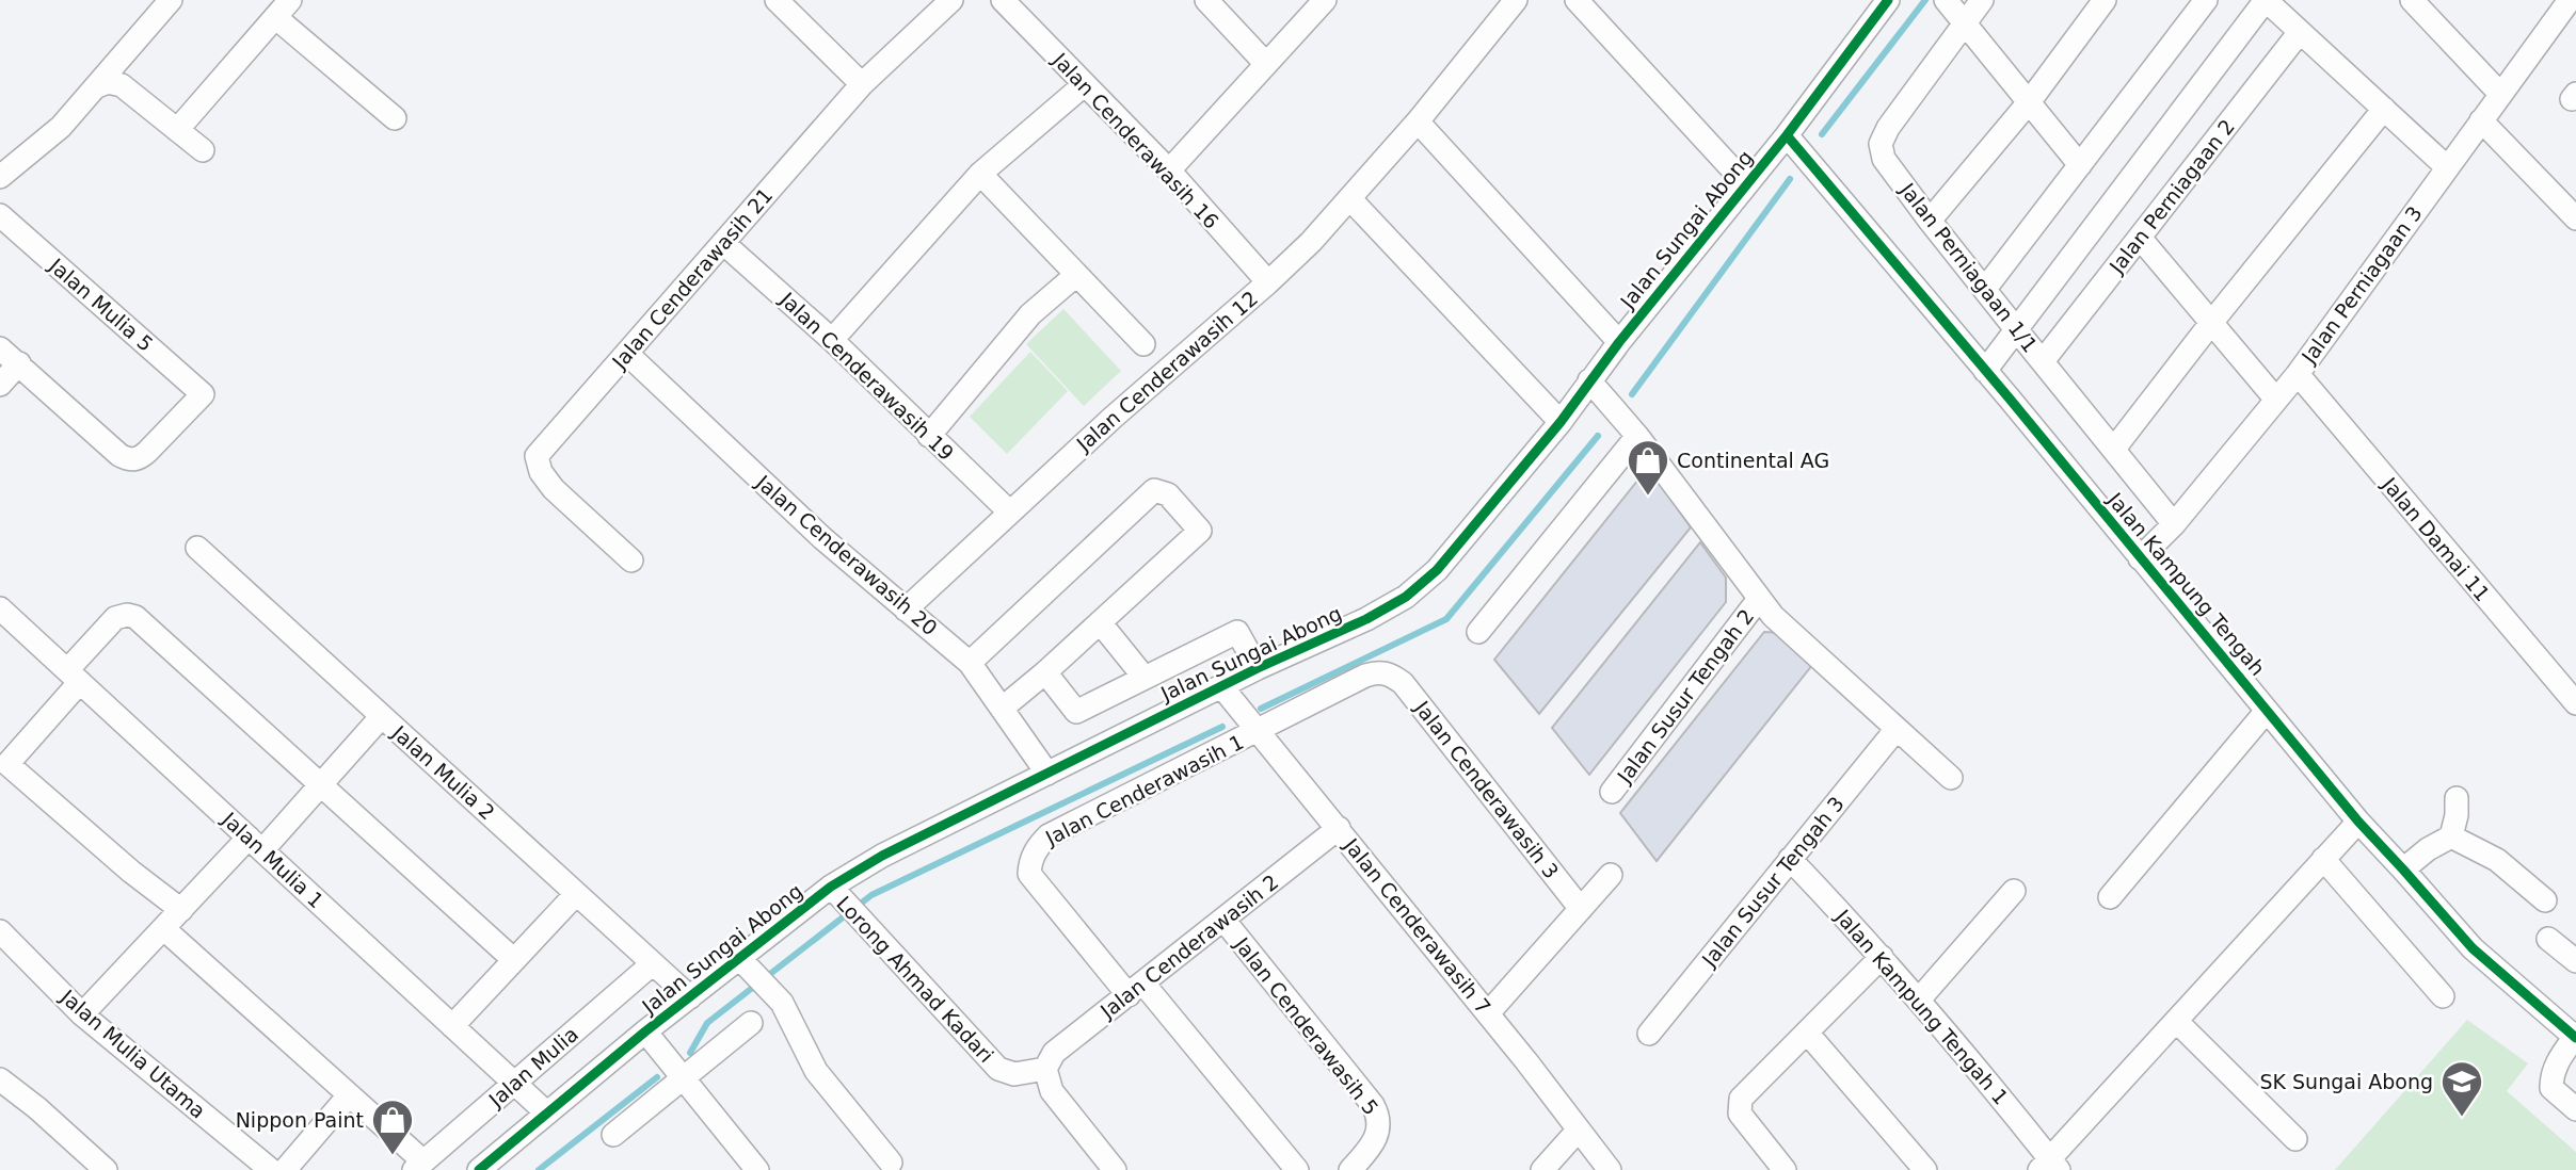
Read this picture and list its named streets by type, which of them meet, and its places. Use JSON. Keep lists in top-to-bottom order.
{
  "streets": {
    "street": [
      "Jalan Cenderawasih 16",
      "Jalan Perniagaan 2",
      "Jalan Sungai Abong",
      "Jalan Perniagaan 1/1",
      "Jalan Cenderawasih 21",
      "Jalan Perniagaan 3",
      "Jalan Mulia 5",
      "Jalan Cenderawasih 12",
      "Jalan Cenderawasih 19",
      "Jalan Damai 11",
      "Jalan Cenderawasih 20",
      "Jalan Kampung Tengah",
      "Jalan Susur Tengah 2",
      "Jalan Mulia 2",
      "Jalan Cenderawasih 1",
      "Jalan Cenderawasih 3",
      "Jalan Mulia 1",
      "Jalan Susur Tengah 3",
      "Jalan Cenderawasih 7",
      "Jalan Cenderawasih 2",
      "Lorong Ahmad Kadari",
      "Jalan Kampung Tengah 1",
      "Jalan Cenderawasih 5",
      "Jalan Mulia Utama",
      "Jalan Mulia"
    ]
  },
  "crossings": [
    ["Jalan Cenderawasih 16", "Jalan Cenderawasih 12"],
    ["Jalan Perniagaan 2", "Jalan Perniagaan 1/1"],
    ["Jalan Perniagaan 2", "Jalan Kampung Tengah"],
    ["Jalan Sungai Abong", "Jalan Cenderawasih 20"],
    ["Jalan Sungai Abong", "Jalan Kampung Tengah"],
    ["Jalan Sungai Abong", "Jalan Mulia 2"],
    ["Jalan Sungai Abong", "Jalan Mulia 1"],
    ["Jalan Sungai Abong", "Jalan Cenderawasih 7"],
    ["Jalan Sungai Abong", "Lorong Ahmad Kadari"],
    ["Jalan Perniagaan 1/1", "Jalan Perniagaan 3"],
    ["Jalan Cenderawasih 21", "Jalan Cenderawasih 19"],
    ["Jalan Cenderawasih 21", "Jalan Cenderawasih 20"],
    ["Jalan Perniagaan 3", "Jalan Damai 11"],
    ["Jalan Perniagaan 3", "Jalan Kampung Tengah"],
    ["Jalan Cenderawasih 12", "Jalan Cenderawasih 19"],
    ["Jalan Cenderawasih 12", "Jalan Cenderawasih 20"],
    ["Jalan Mulia 2", "Jalan Mulia"],
    ["Jalan Cenderawasih 1", "Jalan Cenderawasih 3"],
    ["Jalan Cenderawasih 1", "Jalan Cenderawasih 7"],
    ["Jalan Cenderawasih 1", "Jalan Cenderawasih 2"],
    ["Jalan Mulia 1", "Jalan Mulia"],
    ["Jalan Susur Tengah 3", "Jalan Kampung Tengah 1"],
    ["Jalan Cenderawasih 7", "Jalan Cenderawasih 2"],
    ["Jalan Cenderawasih 2", "Lorong Ahmad Kadari"],
    ["Jalan Cenderawasih 2", "Jalan Cenderawasih 5"]
  ],
  "places": {
    "shop": ["Continental AG", "Nippon Paint"],
    "school or university": ["SK Sungai Abong"]
  }
}
